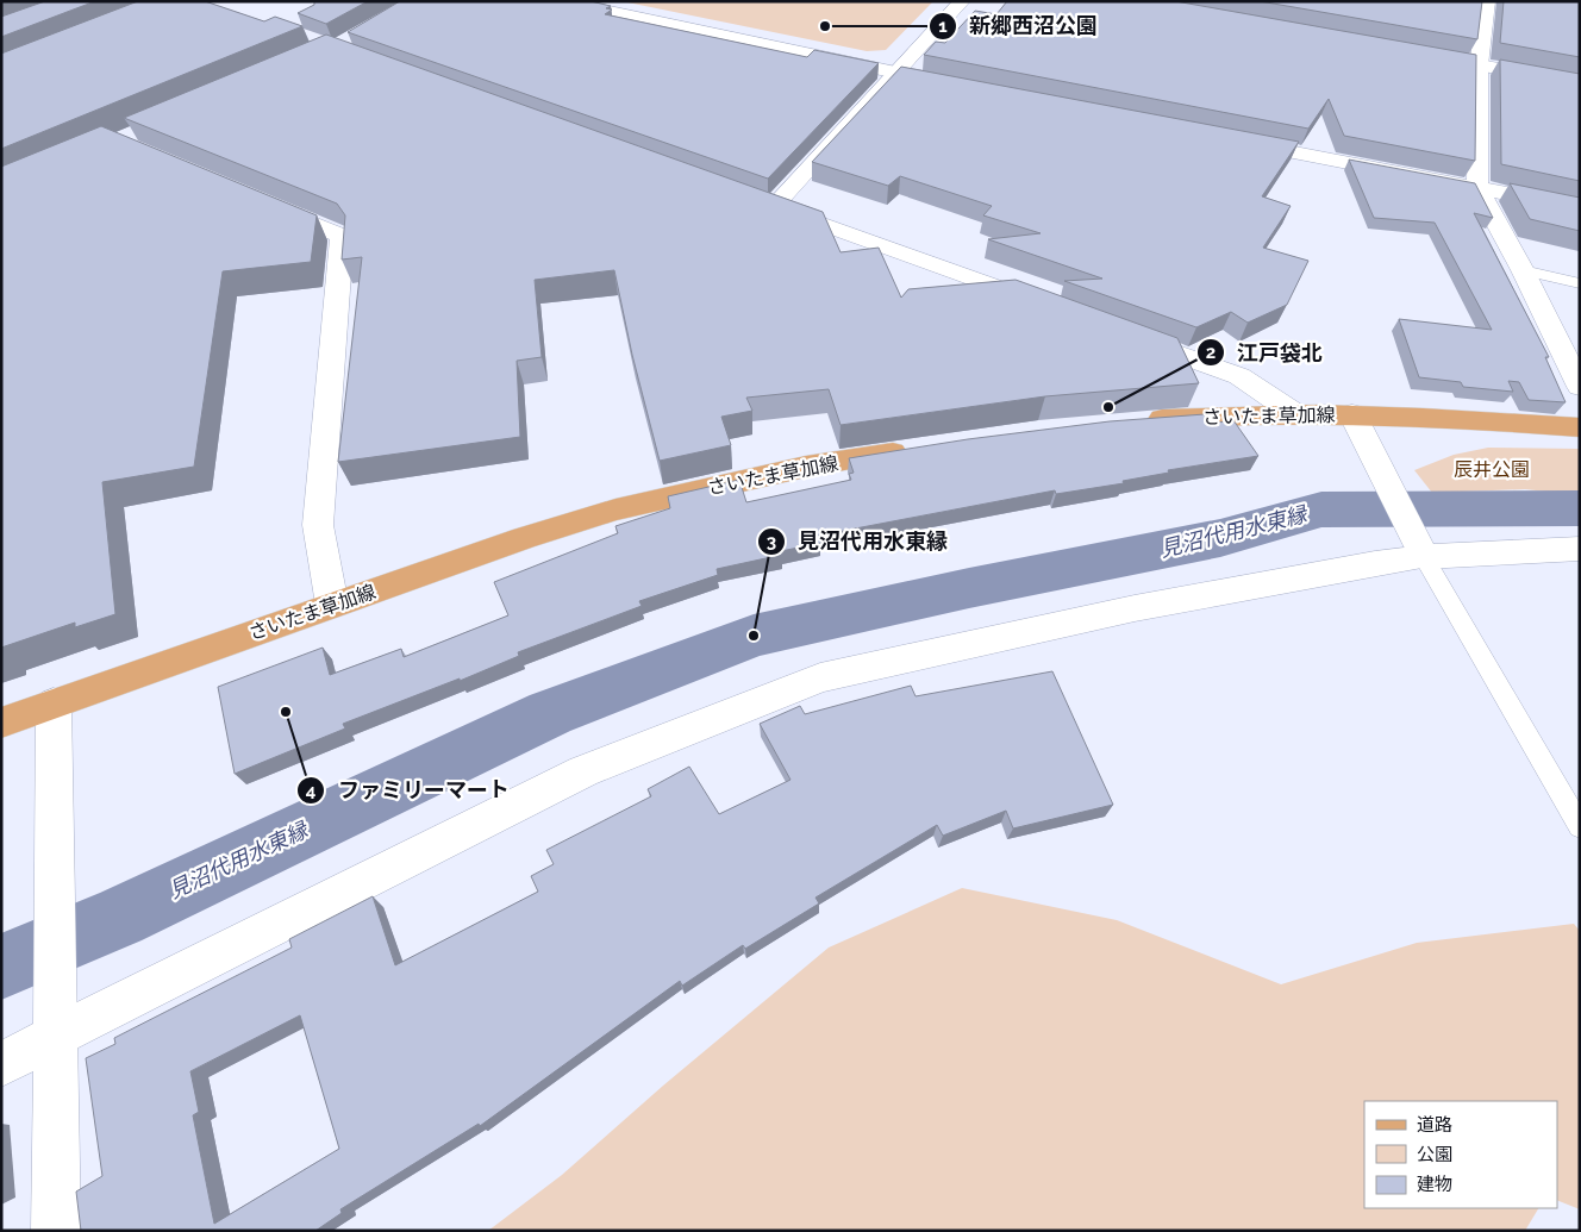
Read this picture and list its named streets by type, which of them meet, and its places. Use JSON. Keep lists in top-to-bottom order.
{
  "streets": {
    "main road": ["さいたま草加線"]
  },
  "water": ["見沼代用水東縁"],
  "parks": ["辰井公園"],
  "places": [
    "新郷西沼公園",
    "江戸袋北",
    "見沼代用水東縁",
    "ファミリーマート"
  ],
  "legend": ["道路", "公園", "建物"]
}
